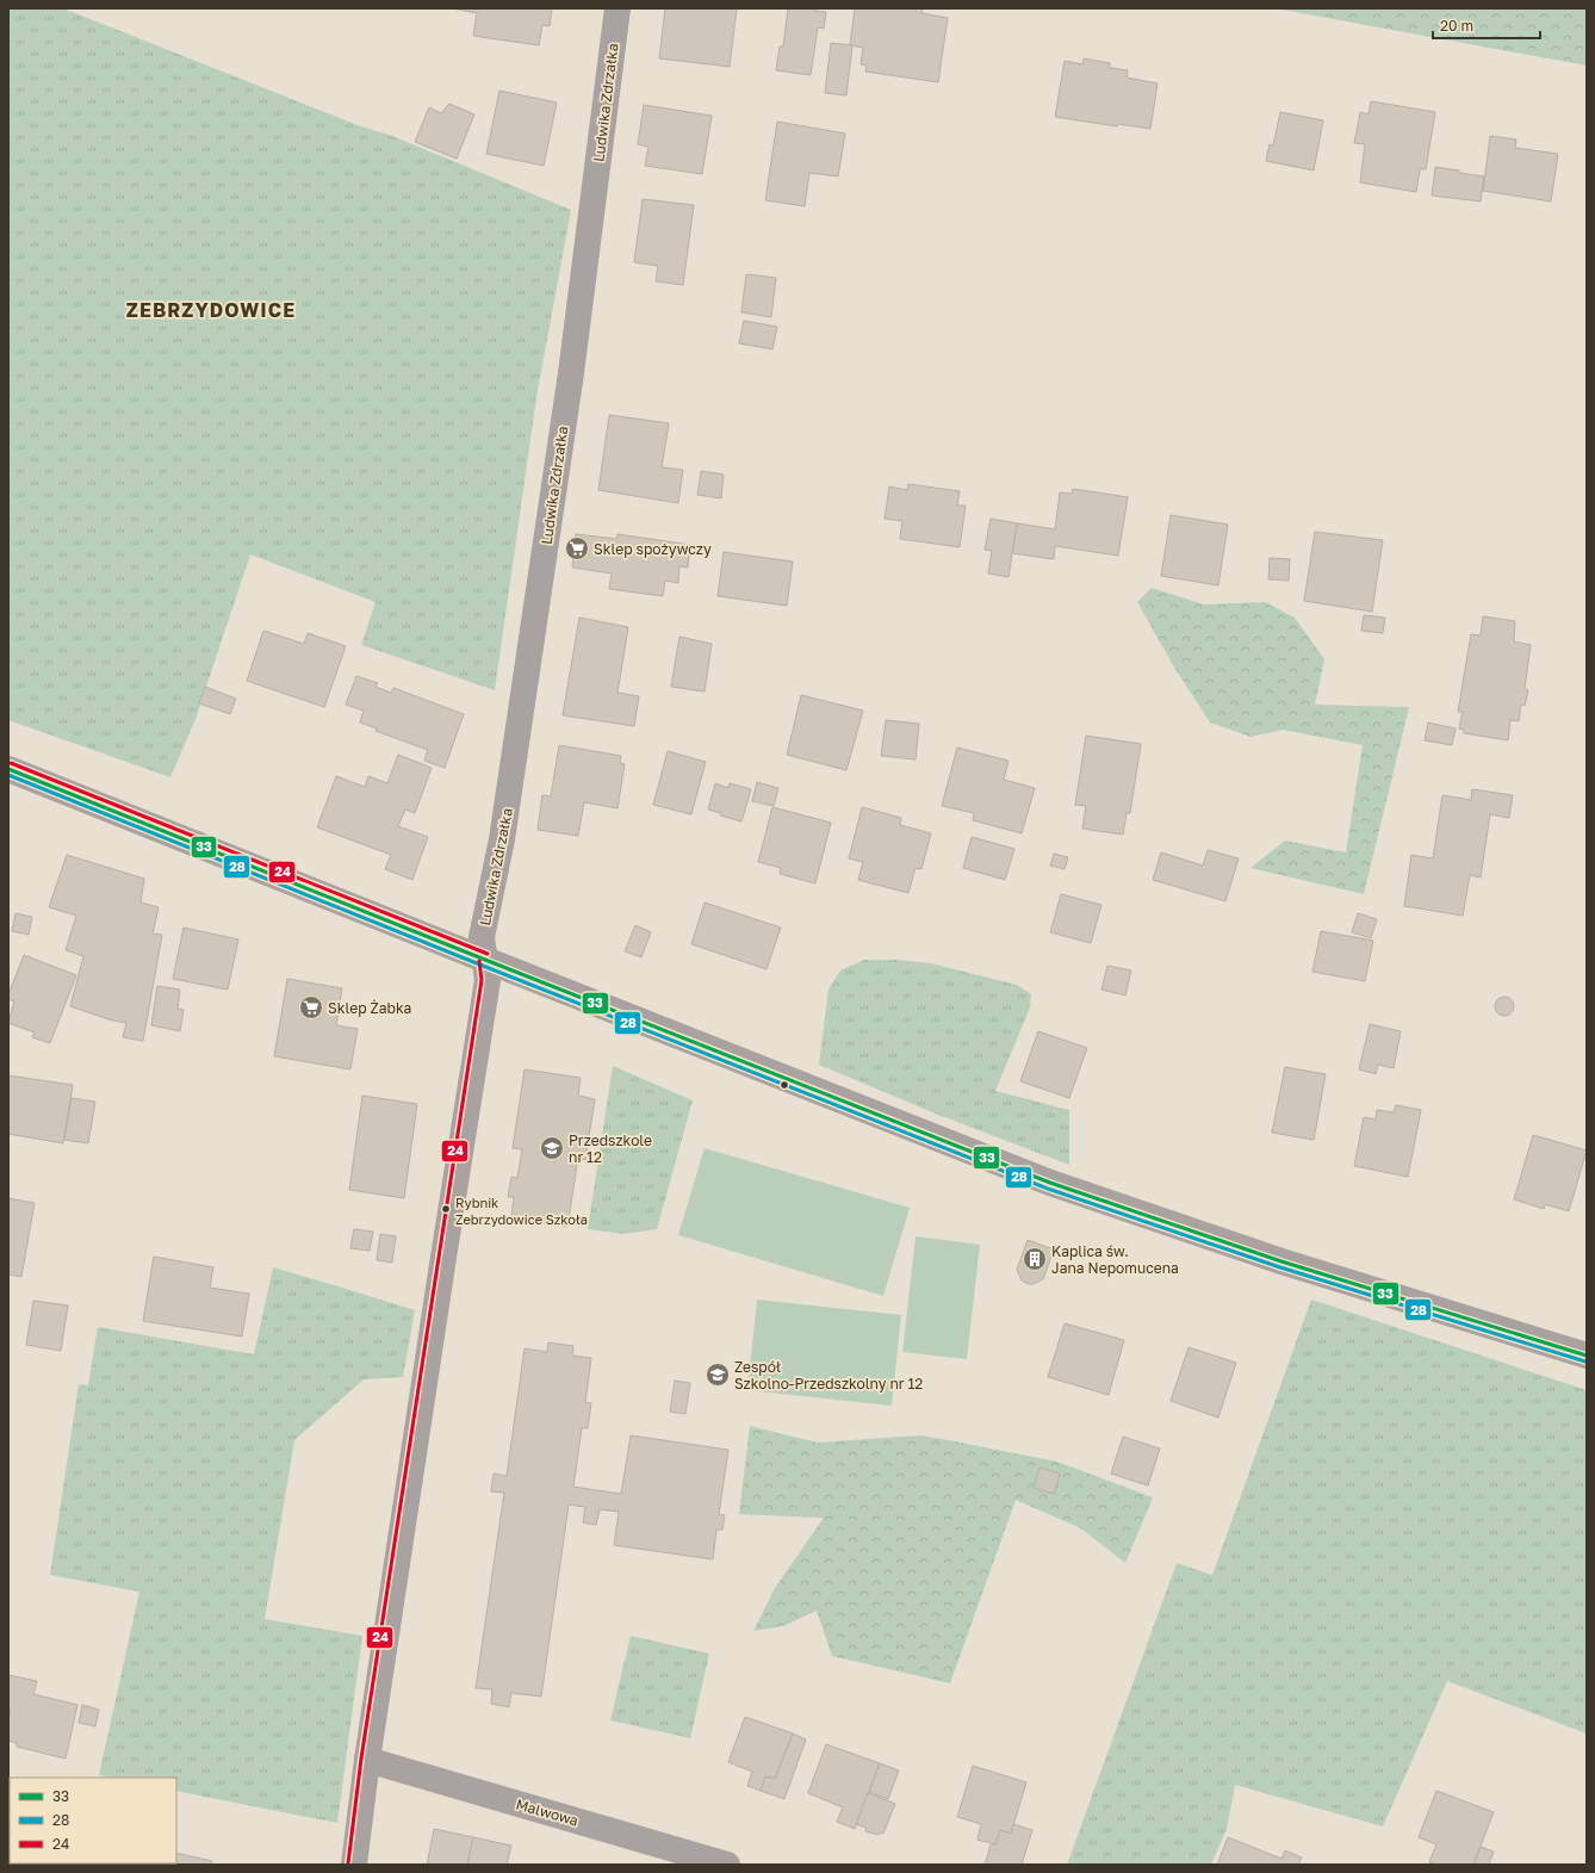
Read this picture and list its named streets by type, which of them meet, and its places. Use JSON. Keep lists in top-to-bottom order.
{
  "streets": {
    "street": ["Ludwika Zdrzałka", "Malwowa"]
  },
  "crossings": [
    ["Ludwika Zdrzałka", "Malwowa"]
  ],
  "districts": ["ZEBRZYDOWICE"],
  "places": {
    "supermarket": ["Sklep spożywczy", "Sklep Żabka"],
    "school or university": ["Przedszkole nr 12", "Zespół Szkolno-Przedszkolny nr 12"],
    "other": ["Rybnik Zebrzydowice Szkoła"],
    "building": ["Kaplica św. Jana Nepomucena"]
  },
  "lines": ["transit line 24", "transit line 33", "transit line 28"],
  "legend": ["33", "28", "24"],
  "scale_bar": "20 m"
}
